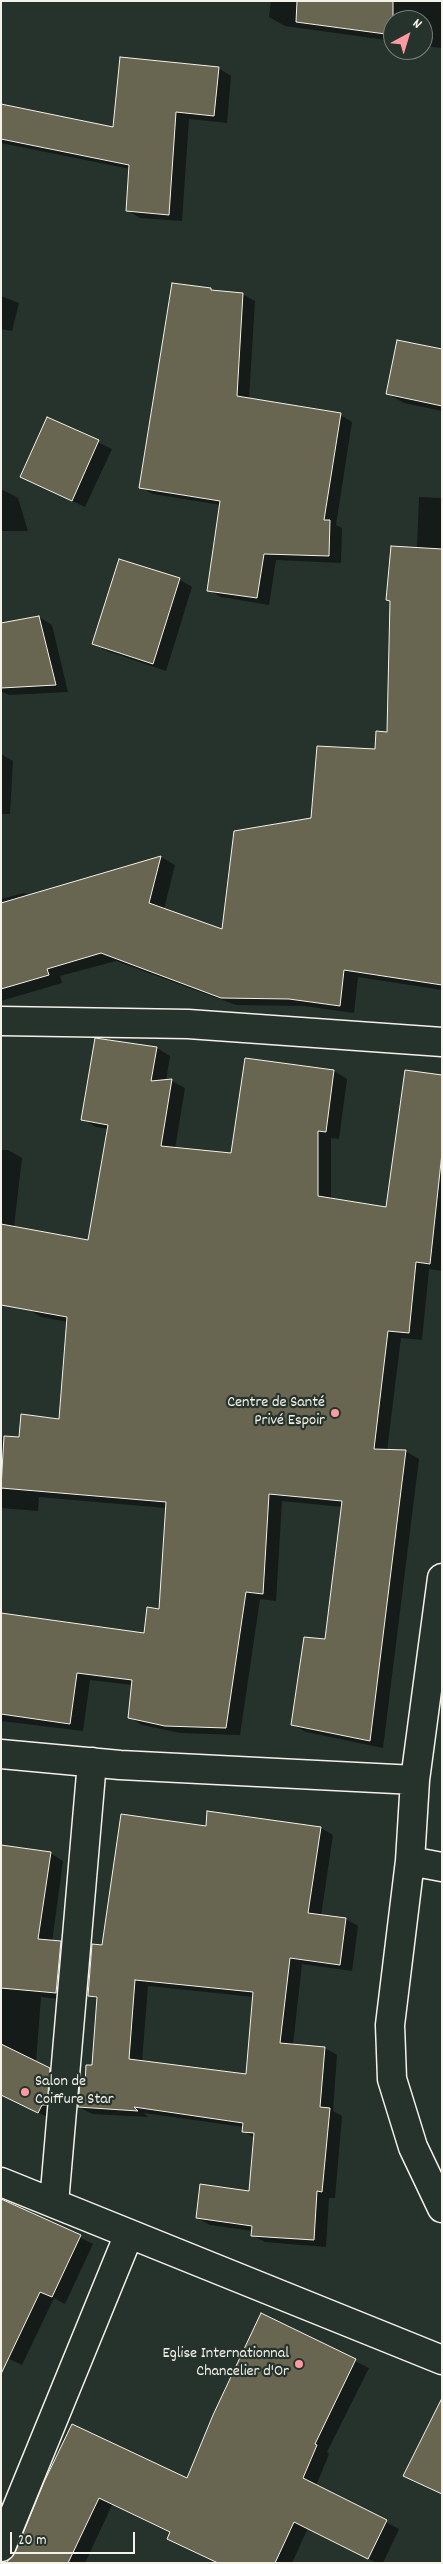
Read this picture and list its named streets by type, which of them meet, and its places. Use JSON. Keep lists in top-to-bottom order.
{
  "places": ["Centre de Santé Privé Espoir", "Salon de Coiffure Star", "Eglise Internationnal Chancelier d'Or"],
  "scale_bar": "20 m",
  "north": "top right"
}
